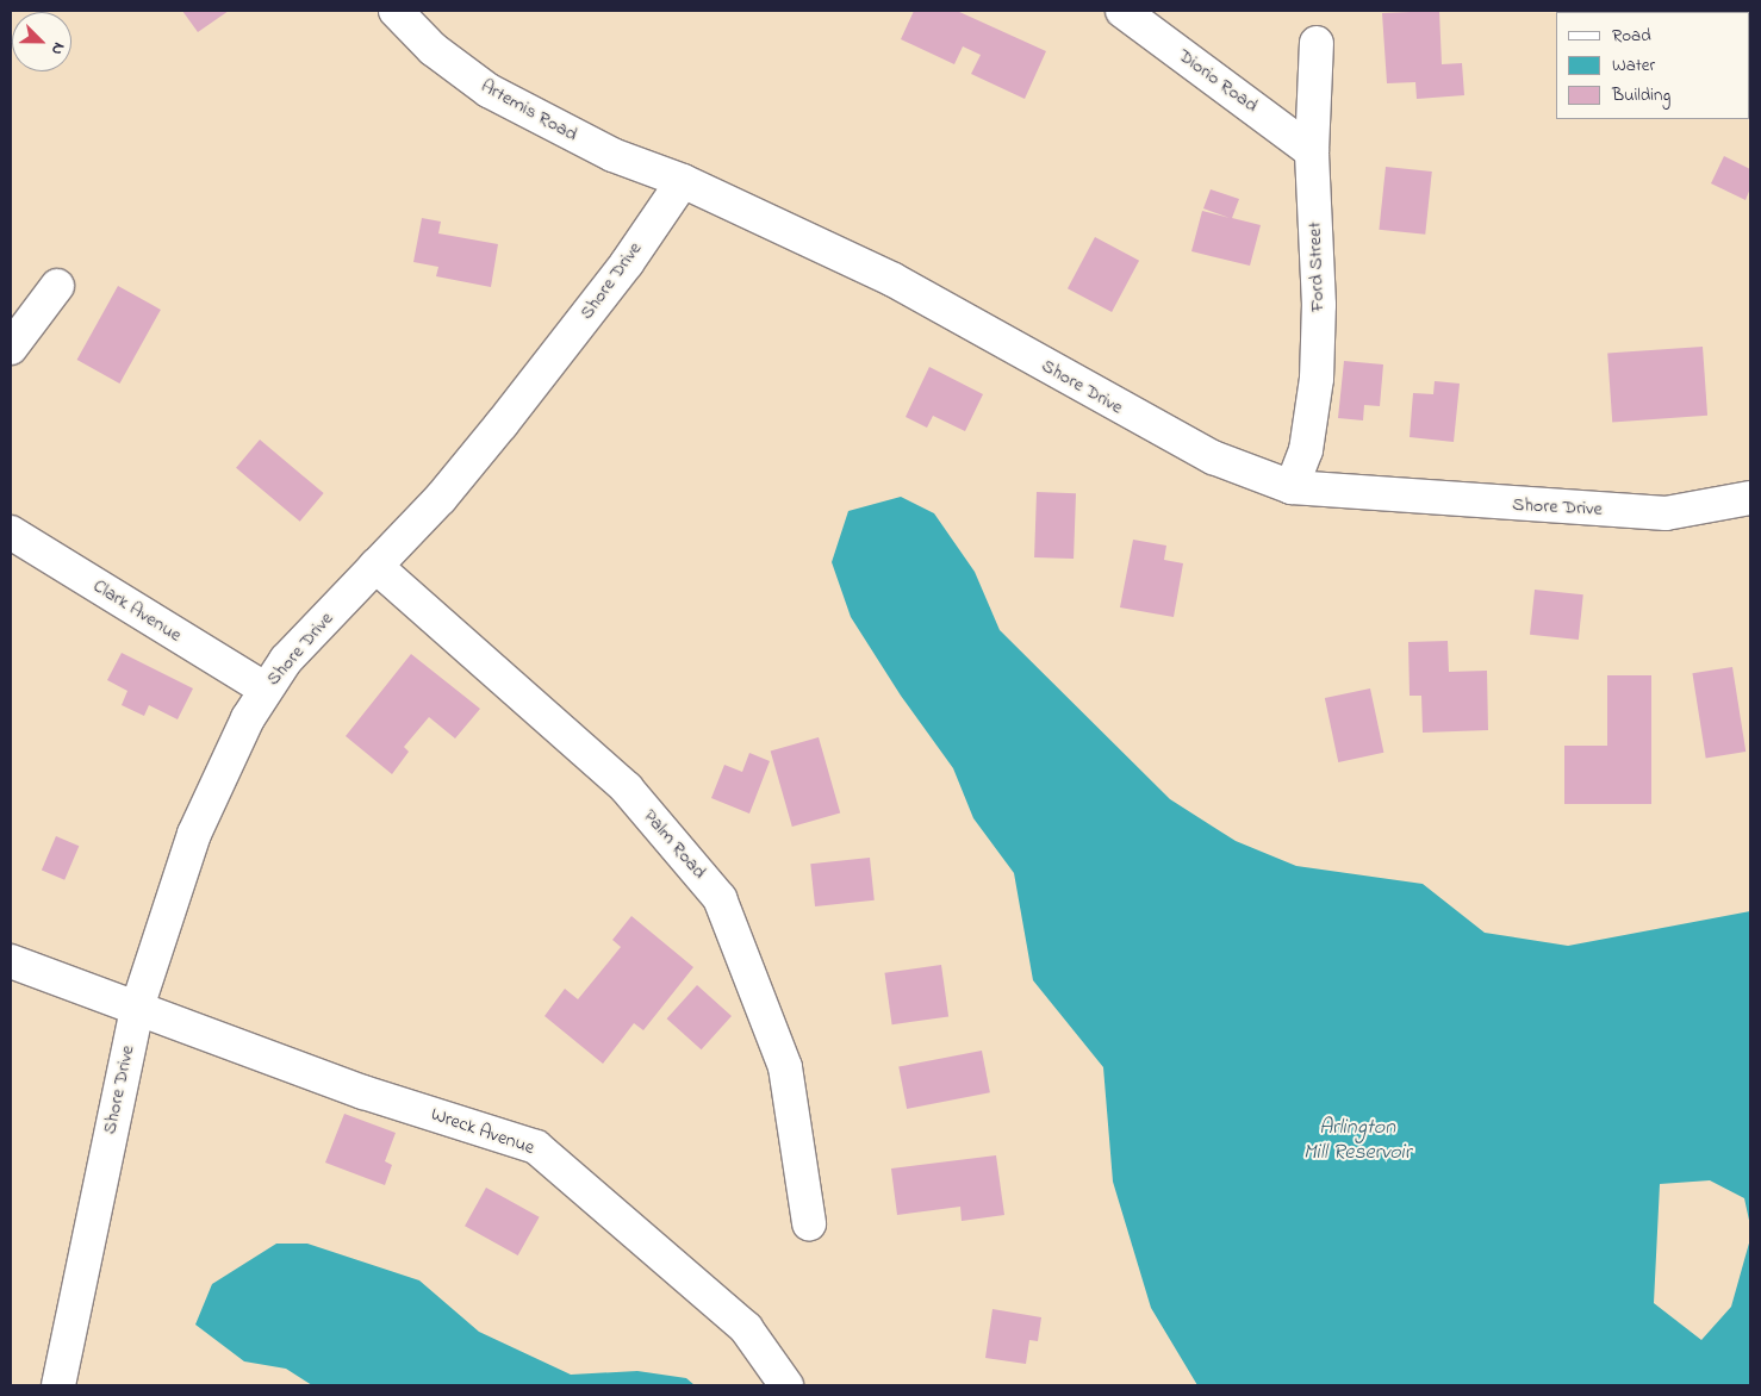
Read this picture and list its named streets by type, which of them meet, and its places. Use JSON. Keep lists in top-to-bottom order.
{
  "streets": {
    "street": [
      "Diorio Road",
      "Artemis Road",
      "Ford Street",
      "Shore Drive",
      "Clark Avenue",
      "Palm Road",
      "Wreck Avenue"
    ]
  },
  "crossings": [
    ["Diorio Road", "Ford Street"],
    ["Artemis Road", "Shore Drive"],
    ["Ford Street", "Shore Drive"],
    ["Shore Drive", "Clark Avenue"],
    ["Shore Drive", "Palm Road"],
    ["Shore Drive", "Wreck Avenue"]
  ],
  "water": ["Arlington Mill Reservoir"],
  "legend": ["Road", "Water", "Building"],
  "north": "bottom right"
}
